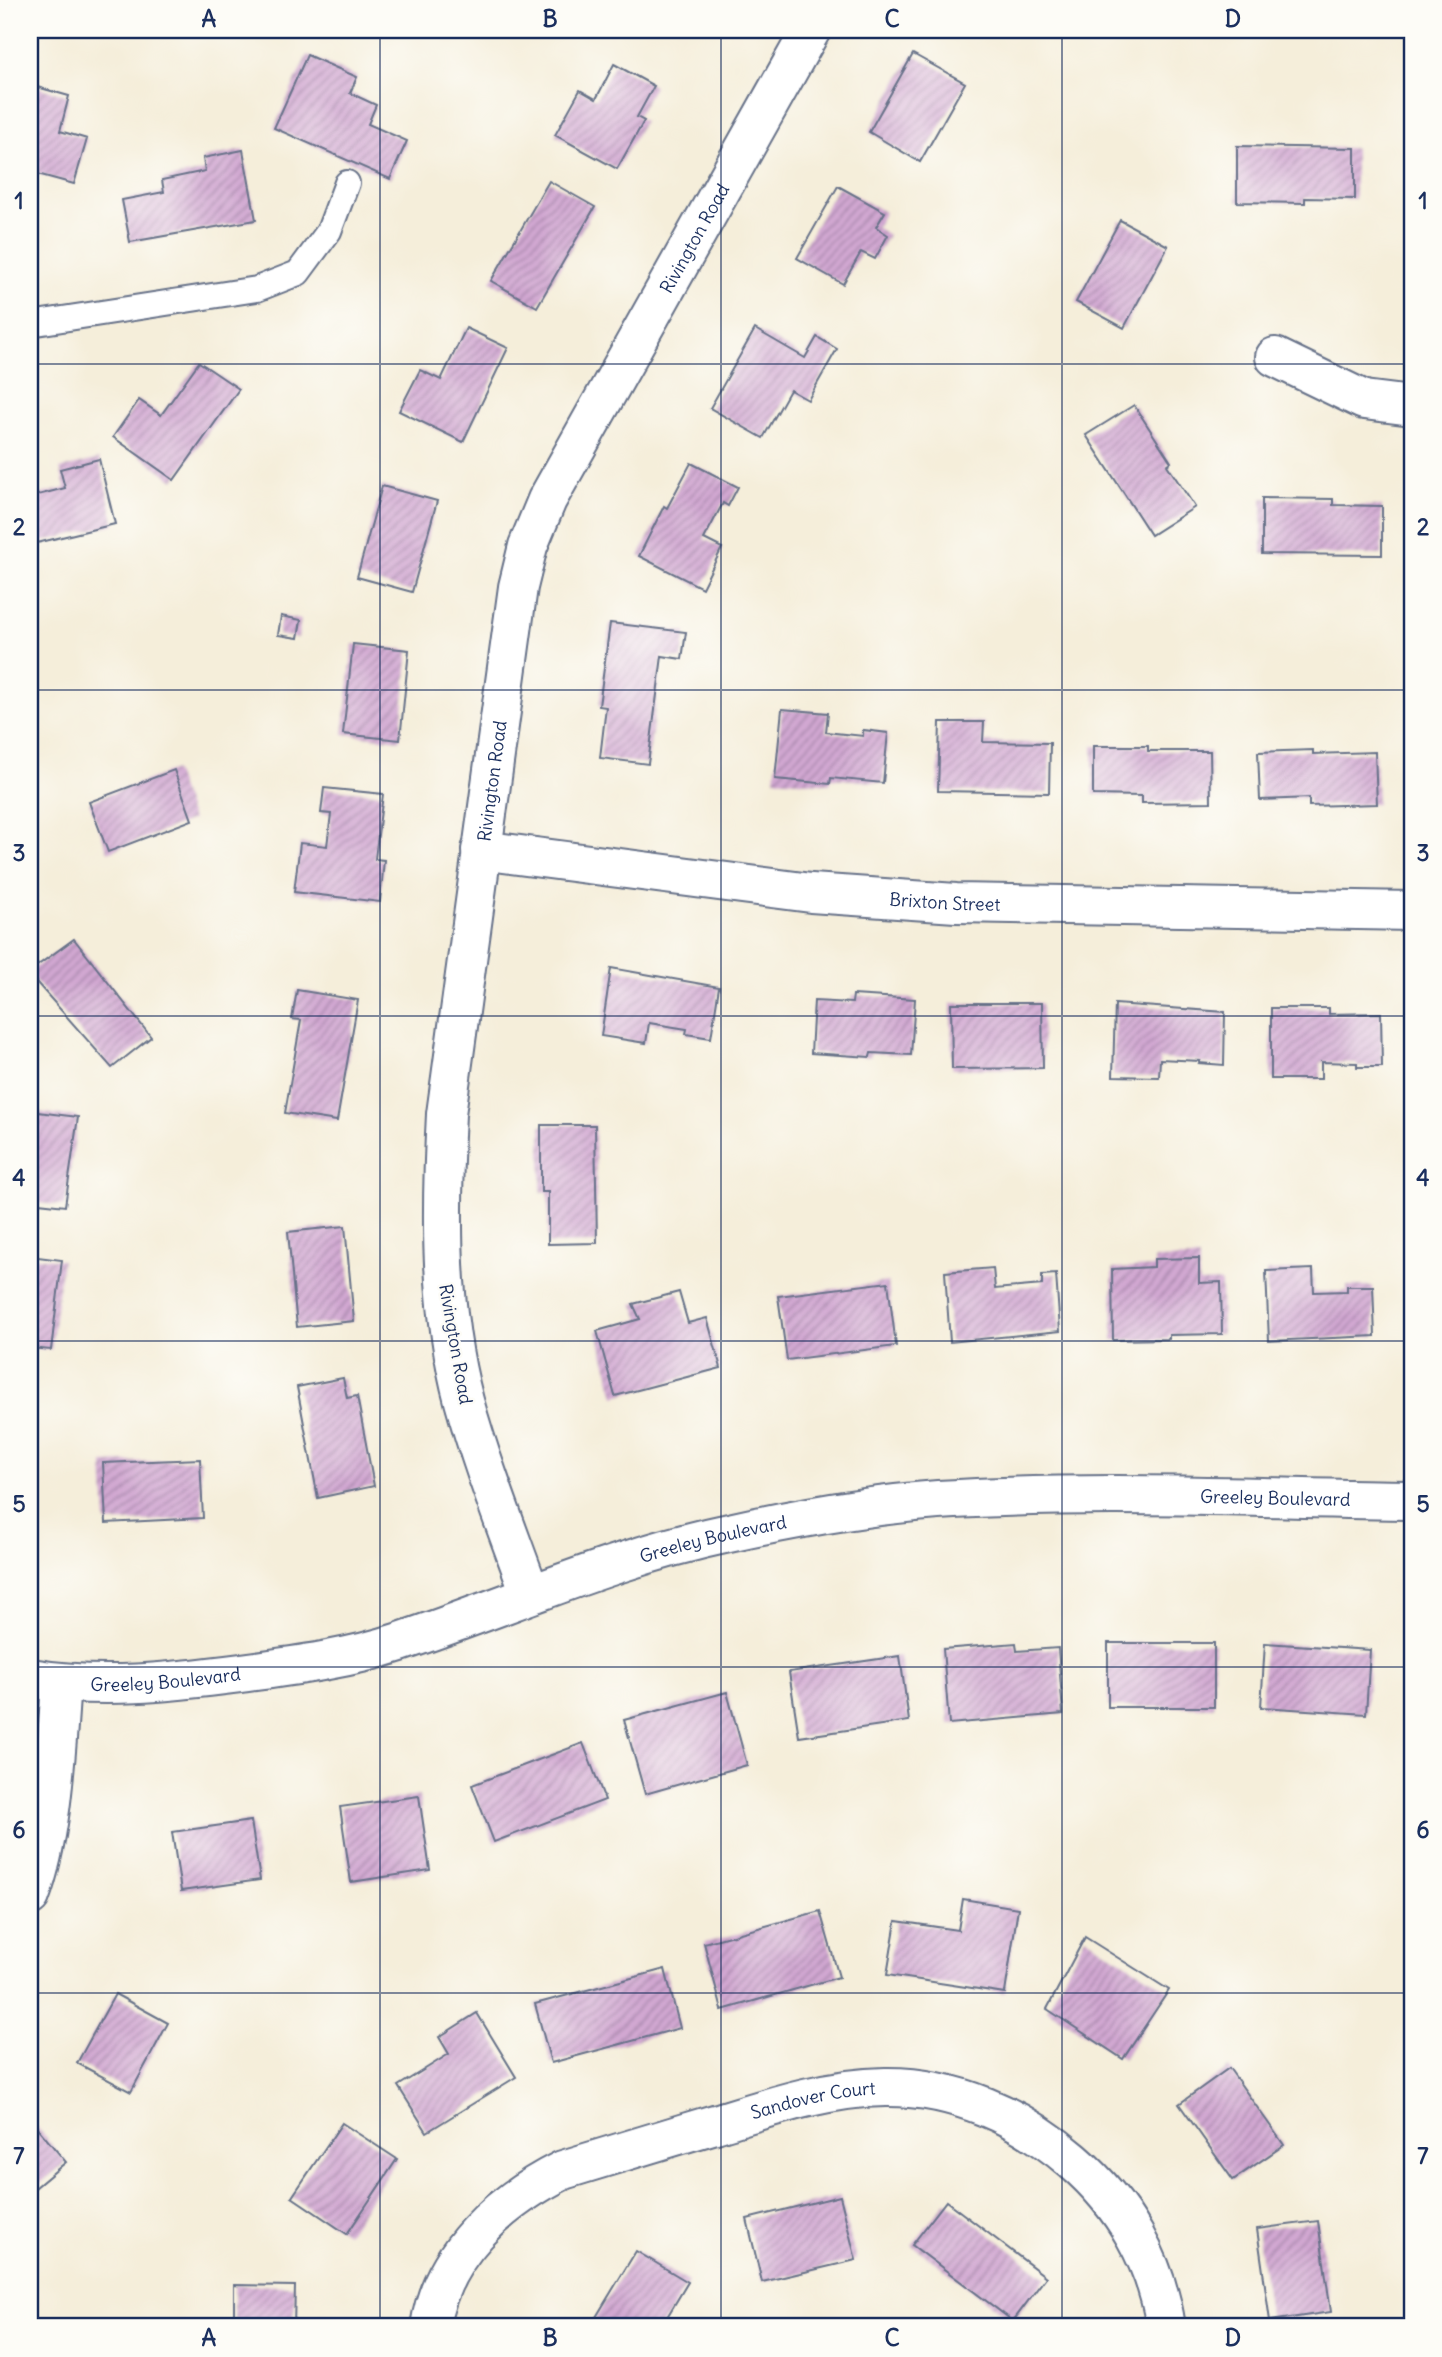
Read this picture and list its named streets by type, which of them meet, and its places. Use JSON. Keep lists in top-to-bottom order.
{
  "streets": {
    "street": [
      "Rivington Road",
      "Brixton Street",
      "Greeley Boulevard",
      "Sandover Court"
    ]
  },
  "crossings": [
    ["Rivington Road", "Brixton Street"],
    ["Rivington Road", "Greeley Boulevard"]
  ],
  "grid": {
    "columns": [
      "A",
      "B",
      "C",
      "D"
    ],
    "rows": [
      "1",
      "2",
      "3",
      "4",
      "5",
      "6",
      "7"
    ]
  }
}
